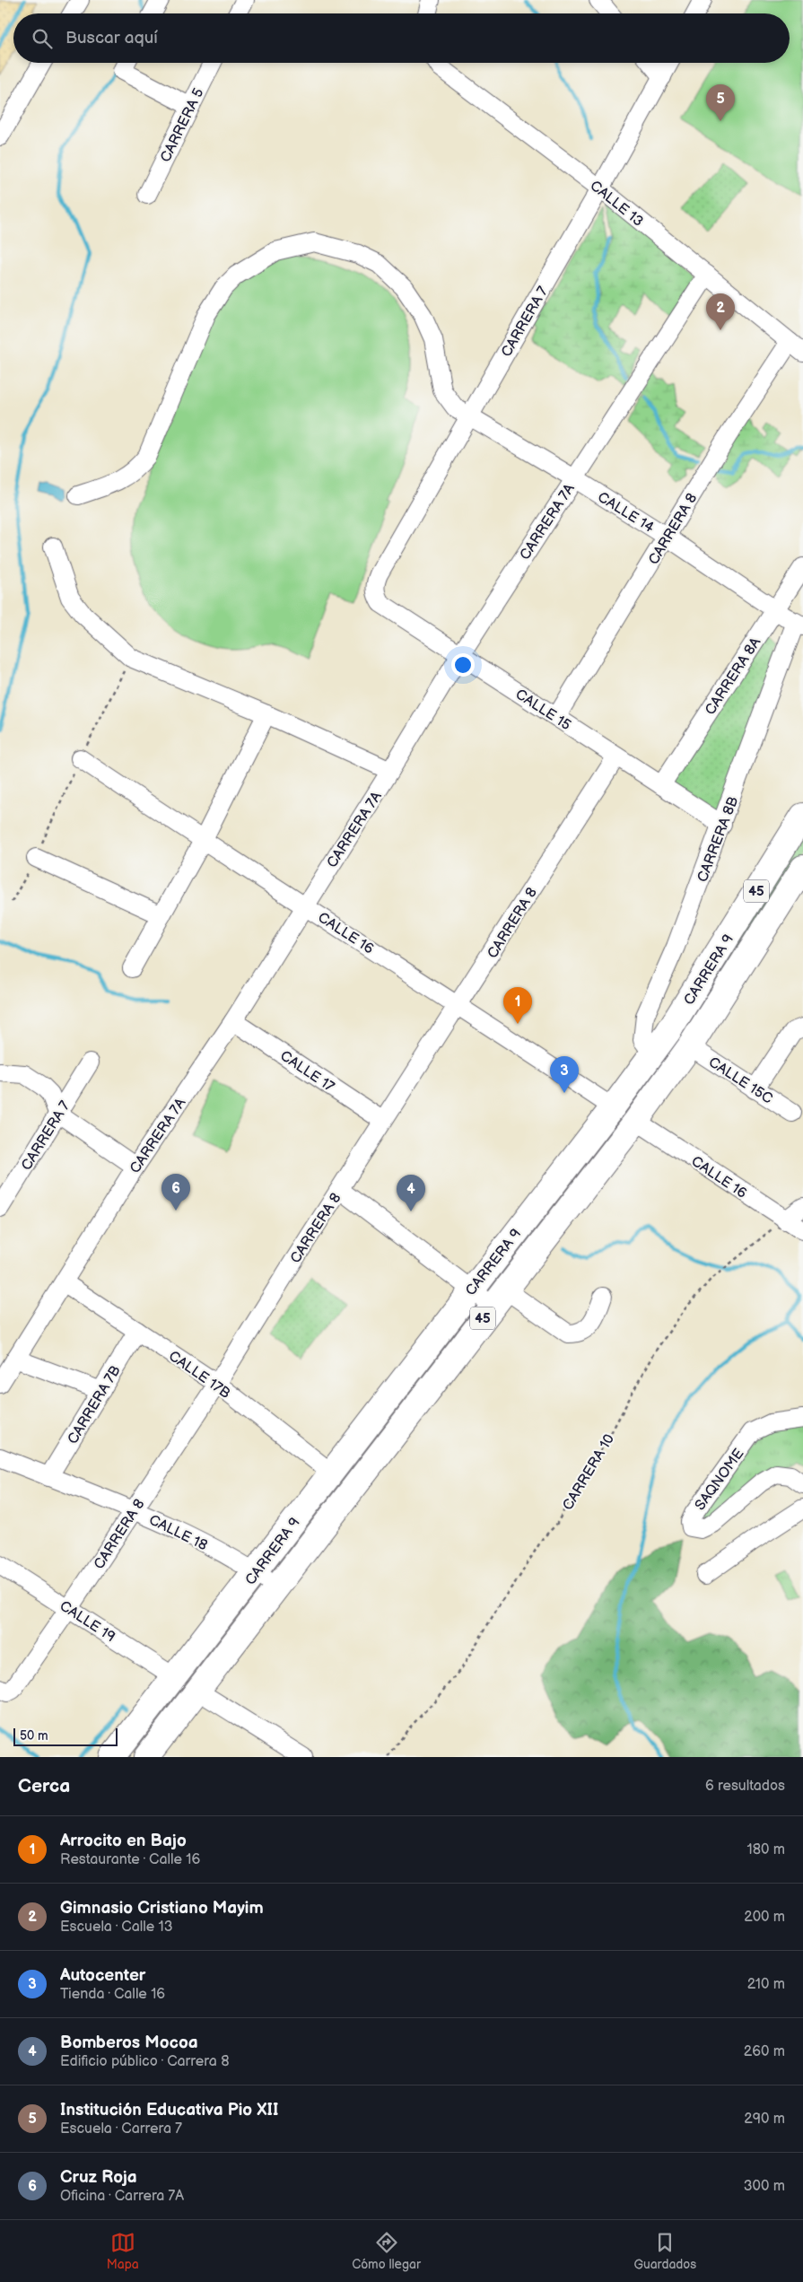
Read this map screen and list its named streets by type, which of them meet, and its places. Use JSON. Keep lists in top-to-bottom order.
{
  "streets": {
    "highway": ["45", "CARRERA 9"],
    "street": [
      "CARRERA 5",
      "CALLE 13",
      "CARRERA 7",
      "CALLE 14",
      "CARRERA 7A",
      "CARRERA 8",
      "CARRERA 8A",
      "CALLE 15",
      "CARRERA 8B",
      "CALLE 16",
      "CALLE 17",
      "CALLE 15C",
      "CALLE 17B",
      "CARRERA 7B",
      "SAQNOME",
      "CALLE 18",
      "CALLE 19"
    ],
    "path": ["CARRERA 10"]
  },
  "crossings": [
    ["CALLE 13", "CARRERA 7"],
    ["CALLE 13", "CARRERA 7A"],
    ["CALLE 13", "CARRERA 8"],
    ["CARRERA 7", "CALLE 14"],
    ["CARRERA 7", "CALLE 15"],
    ["CALLE 14", "CARRERA 7A"],
    ["CALLE 14", "CARRERA 8"],
    ["CALLE 14", "CARRERA 8A"],
    ["CALLE 14", "CARRERA 8B"],
    ["CARRERA 7A", "CALLE 15"],
    ["CARRERA 7A", "CALLE 16"],
    ["CARRERA 7A", "CALLE 17"],
    ["CARRERA 7A", "CALLE 17B"],
    ["CARRERA 8", "CALLE 15"],
    ["CARRERA 8", "CALLE 16"],
    ["CARRERA 8", "CALLE 17"],
    ["CARRERA 8", "CALLE 17B"],
    ["CARRERA 8", "CALLE 18"],
    ["CARRERA 8", "CALLE 19"],
    ["CARRERA 8A", "CALLE 15"],
    ["CALLE 15", "CARRERA 8B"],
    ["CARRERA 8B", "CARRERA 9"],
    ["CALLE 16", "CARRERA 9"],
    ["CALLE 16", "CARRERA 10"],
    ["CARRERA 9", "CALLE 15C"],
    ["CARRERA 9", "CALLE 17B"],
    ["CARRERA 9", "CALLE 18"],
    ["CARRERA 9", "CALLE 19"],
    ["CALLE 17B", "CARRERA 7B"],
    ["CARRERA 7B", "CALLE 18"]
  ],
  "scale_bar": "50 m",
  "page": {
    "search": "Buscar aquí",
    "pins": [
      "5",
      "2",
      "1",
      "3",
      "6",
      "4"
    ],
    "scale": "50 m",
    "heading": ["Cerca", "6 resultados"],
    "list": [
      {
        "mark": "1",
        "name": "Arrocito en Bajo",
        "note": "Restaurante · Calle 16",
        "value": "180 m"
      },
      {
        "mark": "2",
        "name": "Gimnasio Cristiano Mayim",
        "note": "Escuela · Calle 13",
        "value": "200 m"
      },
      {
        "mark": "3",
        "name": "Autocenter",
        "note": "Tienda · Calle 16",
        "value": "210 m"
      },
      {
        "mark": "4",
        "name": "Bomberos Mocoa",
        "note": "Edificio público · Carrera 8",
        "value": "260 m"
      },
      {
        "mark": "5",
        "name": "Institución Educativa Pio XII",
        "note": "Escuela · Carrera 7",
        "value": "290 m"
      },
      {
        "mark": "6",
        "name": "Cruz Roja",
        "note": "Oficina · Carrera 7A",
        "value": "300 m"
      }
    ],
    "nav": ["Mapa", "Cómo llegar", "Guardados"]
  }
}
